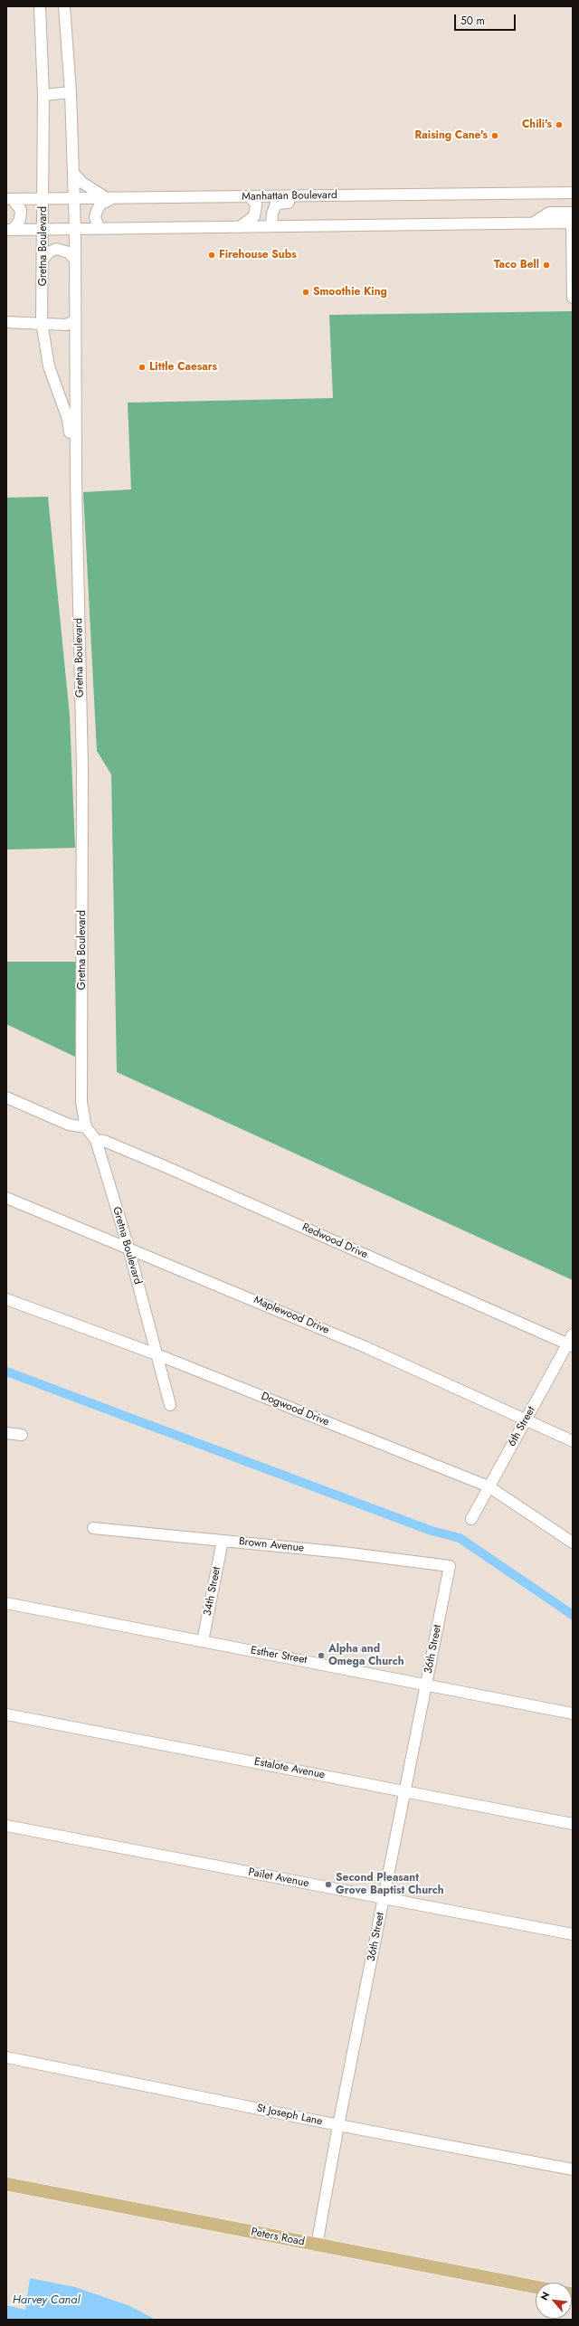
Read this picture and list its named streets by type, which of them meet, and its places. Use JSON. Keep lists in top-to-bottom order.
{
  "streets": {
    "main road": ["Peters Road"],
    "street": [
      "Manhattan Boulevard",
      "Gretna Boulevard",
      "Redwood Drive",
      "Maplewood Drive",
      "Dogwood Drive",
      "6th Street",
      "Brown Avenue",
      "34th Street",
      "36th Street",
      "Esther Street",
      "Estalote Avenue",
      "Pailet Avenue",
      "St Joseph Lane"
    ]
  },
  "crossings": [
    ["Manhattan Boulevard", "Gretna Boulevard"],
    ["Gretna Boulevard", "Redwood Drive"],
    ["Gretna Boulevard", "Maplewood Drive"],
    ["Gretna Boulevard", "Dogwood Drive"],
    ["Redwood Drive", "6th Street"],
    ["Maplewood Drive", "6th Street"],
    ["Dogwood Drive", "6th Street"],
    ["Brown Avenue", "34th Street"],
    ["Brown Avenue", "36th Street"],
    ["34th Street", "Esther Street"],
    ["36th Street", "Esther Street"],
    ["36th Street", "Estalote Avenue"],
    ["36th Street", "Pailet Avenue"],
    ["36th Street", "St Joseph Lane"],
    ["36th Street", "Peters Road"]
  ],
  "water": ["Harvey Canal"],
  "places": [
    "Chili's",
    "Raising Cane's",
    "Firehouse Subs",
    "Taco Bell",
    "Smoothie King",
    "Little Caesars",
    "Alpha and Omega Church",
    "Second Pleasant Grove Baptist Church"
  ],
  "scale_bar": "50 m",
  "north": "top left"
}
